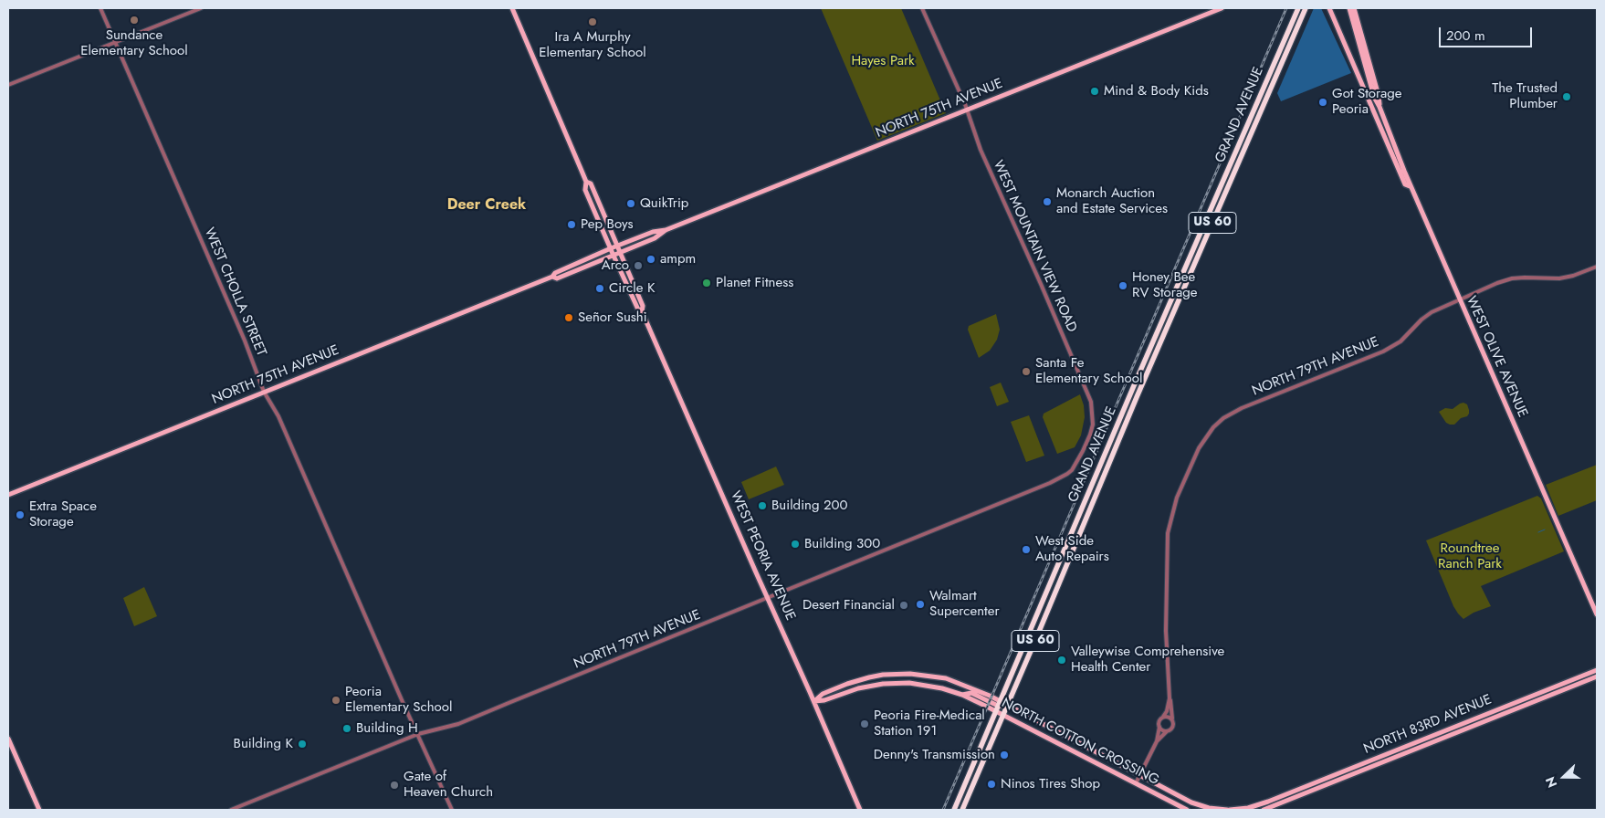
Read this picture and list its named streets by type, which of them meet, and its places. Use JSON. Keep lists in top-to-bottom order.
{
  "streets": {
    "highway": ["GRAND AVENUE", "US 60"],
    "main road": [
      "NORTH 75TH AVENUE",
      "WEST OLIVE AVENUE",
      "WEST PEORIA AVENUE",
      "NORTH 83RD AVENUE",
      "NORTH COTTON CROSSING"
    ],
    "street": ["WEST MOUNTAIN VIEW ROAD", "WEST CHOLLA STREET", "NORTH 79TH AVENUE"]
  },
  "crossings": [
    ["NORTH 75TH AVENUE", "WEST MOUNTAIN VIEW ROAD"],
    ["NORTH 75TH AVENUE", "WEST CHOLLA STREET"],
    ["NORTH 75TH AVENUE", "WEST PEORIA AVENUE"],
    ["GRAND AVENUE", "NORTH COTTON CROSSING"],
    ["WEST MOUNTAIN VIEW ROAD", "NORTH 79TH AVENUE"],
    ["WEST CHOLLA STREET", "NORTH 79TH AVENUE"],
    ["WEST OLIVE AVENUE", "NORTH 79TH AVENUE"],
    ["NORTH 79TH AVENUE", "WEST PEORIA AVENUE"],
    ["WEST PEORIA AVENUE", "NORTH COTTON CROSSING"],
    ["NORTH 83RD AVENUE", "NORTH COTTON CROSSING"]
  ],
  "districts": ["Deer Creek"],
  "parks": ["Hayes Park", "Roundtree Ranch Park"],
  "places": [
    "Sundance Elementary School",
    "Ira A Murphy Elementary School",
    "Mind & Body Kids",
    "The Trusted Plumber",
    "Got Storage Peoria",
    "Monarch Auction and Estate Services",
    "QuikTrip",
    "Pep Boys",
    "ampm",
    "Arco",
    "Planet Fitness",
    "Honey Bee RV Storage",
    "Circle K",
    "Señor Sushi",
    "Santa Fe Elementary School",
    "Building 200",
    "Extra Space Storage",
    "Building 300",
    "West Side Auto Repairs",
    "Walmart Supercenter",
    "Desert Financial",
    "Valleywise Comprehensive Health Center",
    "Peoria Elementary School",
    "Peoria Fire-Medical Station 191",
    "Building H",
    "Building K",
    "Denny's Transmission",
    "Ninos Tires Shop",
    "Gate of Heaven Church"
  ],
  "scale_bar": "200 m",
  "north": "left"
}
